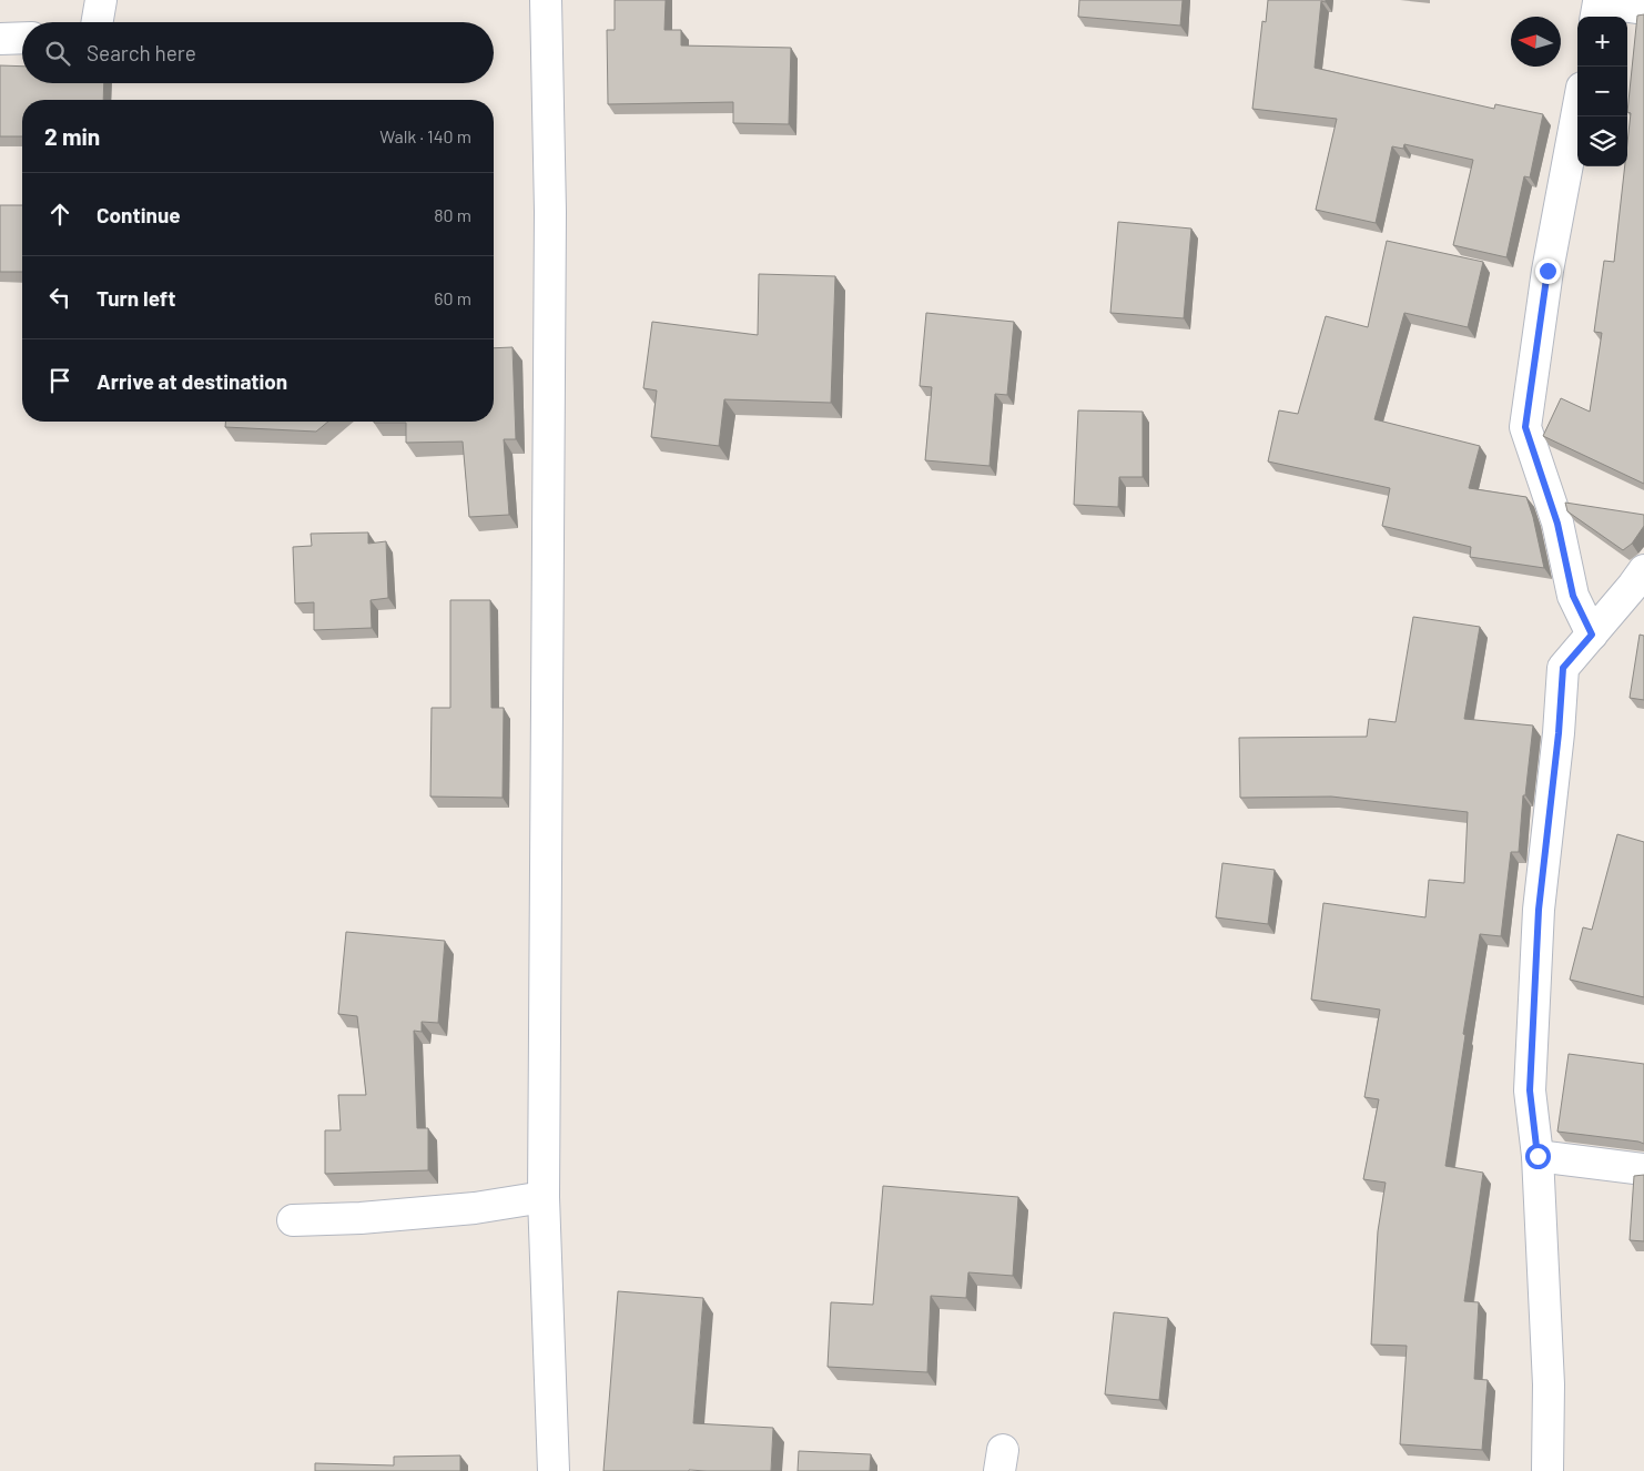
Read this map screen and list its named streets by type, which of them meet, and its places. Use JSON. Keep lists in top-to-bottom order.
{
  "north": "left",
  "page": {
    "map_buttons": ["+", "−"],
    "search": "Search here",
    "heading": ["2 min", "Walk · 140 m"],
    "list": [
      ["Continue", "80 m"],
      ["Turn left", "60 m"],
      "Arrive at destination"
    ]
  }
}
